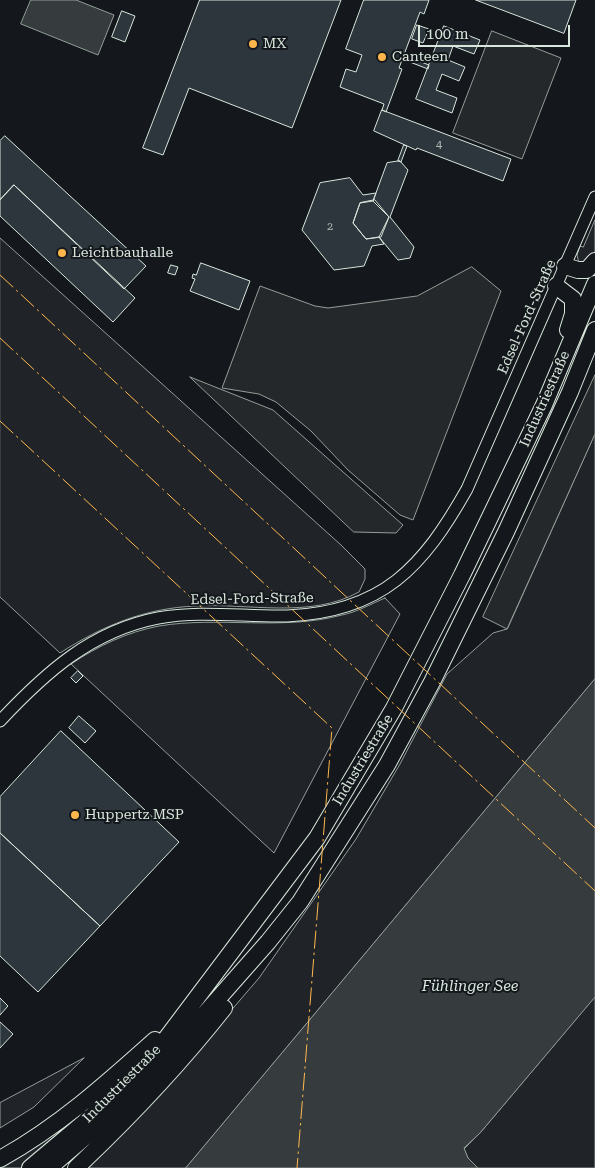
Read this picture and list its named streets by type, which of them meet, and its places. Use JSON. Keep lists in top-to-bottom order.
{
  "streets": {
    "highway": ["Industriestraße"],
    "street": ["Edsel-Ford-Straße"]
  },
  "water": ["Fühlinger See"],
  "places": [
    "MX",
    "Canteen",
    "Leichtbauhalle",
    "Huppertz MSP"
  ],
  "house_numbers": ["4", "2"],
  "scale_bar": "100 m"
}
